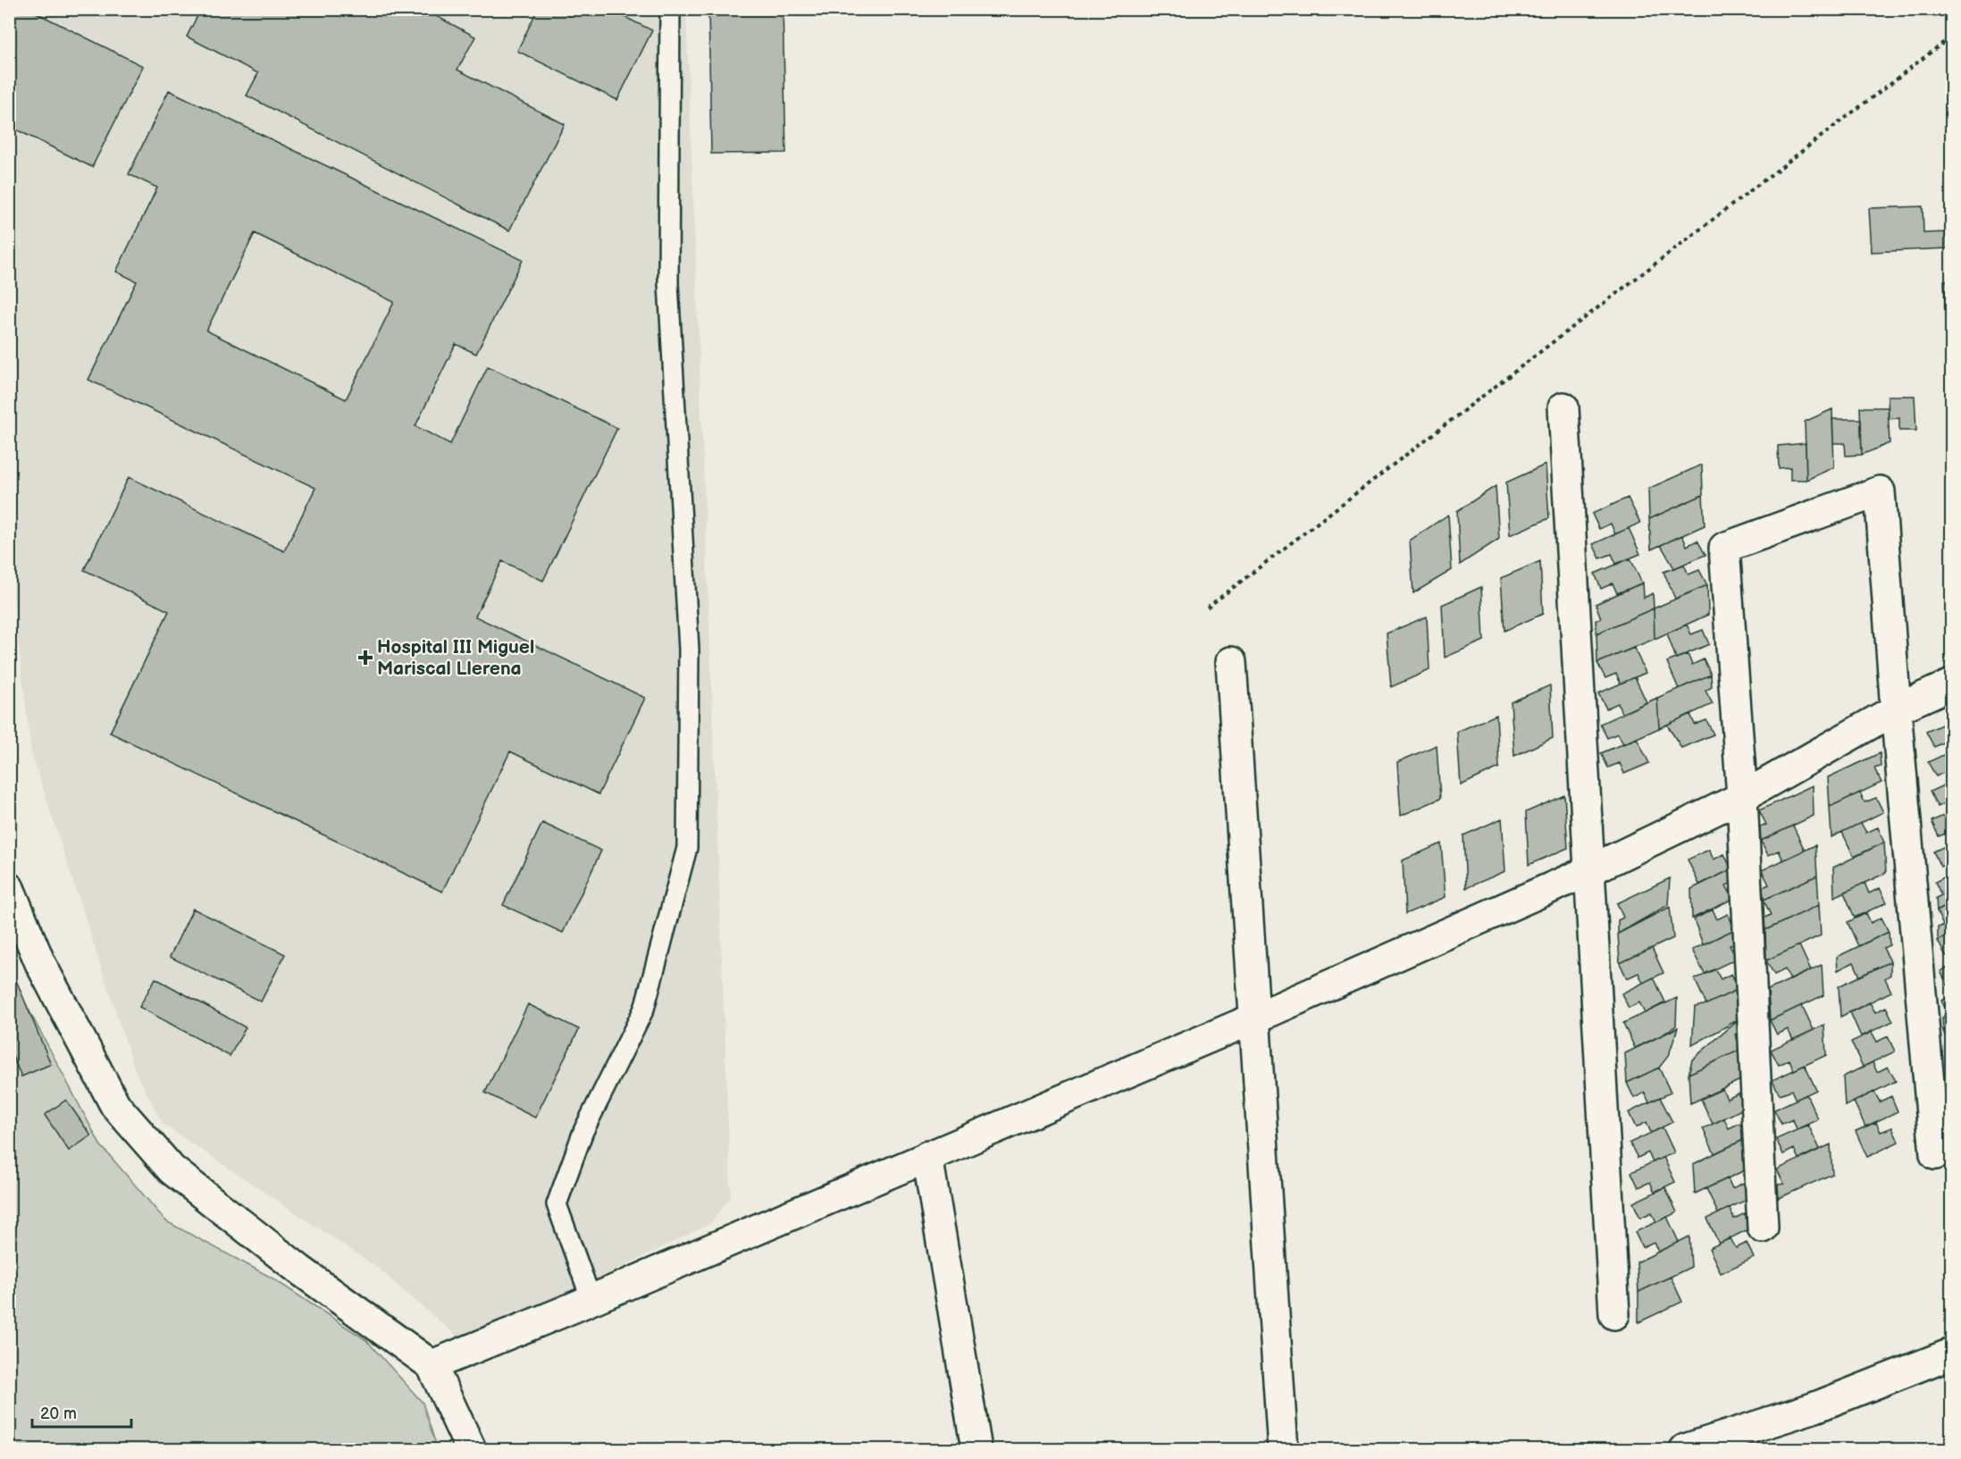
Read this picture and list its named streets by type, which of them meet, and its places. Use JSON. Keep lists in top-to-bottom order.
{
  "places": {
    "health": ["Hospital III Miguel Mariscal Llerena"]
  },
  "scale_bar": "20 m"
}
